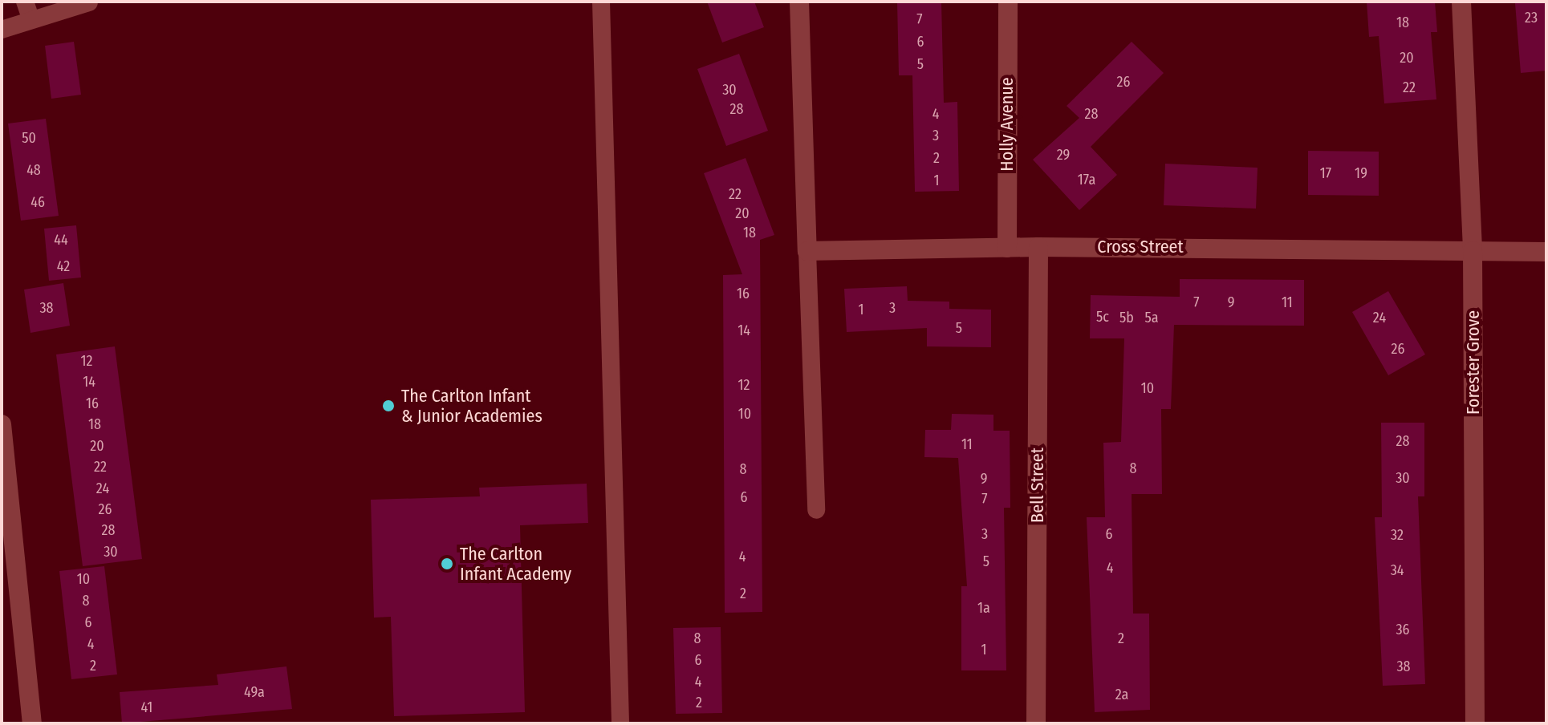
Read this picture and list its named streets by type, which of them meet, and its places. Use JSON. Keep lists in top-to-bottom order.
{
  "streets": {
    "street": [
      "Holly Avenue",
      "Cross Street",
      "Forester Grove",
      "Bell Street"
    ]
  },
  "crossings": [
    ["Holly Avenue", "Cross Street"],
    ["Cross Street", "Forester Grove"],
    ["Cross Street", "Bell Street"]
  ],
  "places": ["The Carlton Infant & Junior Academies", "The Carlton Infant Academy"],
  "house_numbers": [
    "23",
    "7",
    "18",
    "6",
    "20",
    "5",
    "26",
    "22",
    "30",
    "28",
    "4",
    "28",
    "3",
    "50",
    "29",
    "2",
    "48",
    "17",
    "19",
    "17a",
    "1",
    "22",
    "46",
    "20",
    "18",
    "44",
    "42",
    "16",
    "7",
    "9",
    "11",
    "38",
    "3",
    "1",
    "5c",
    "5b",
    "5a",
    "24",
    "5",
    "14",
    "26",
    "12",
    "14",
    "12",
    "10",
    "16",
    "10",
    "18",
    "28",
    "11",
    "20",
    "22",
    "8",
    "8",
    "30",
    "9",
    "24",
    "6",
    "7",
    "26",
    "28",
    "3",
    "6",
    "32",
    "30",
    "4",
    "5",
    "4",
    "34",
    "10",
    "2",
    "8",
    "1a",
    "6",
    "36",
    "8",
    "2",
    "4",
    "1",
    "6",
    "2",
    "38",
    "4",
    "49a",
    "2a",
    "2",
    "41"
  ]
}
